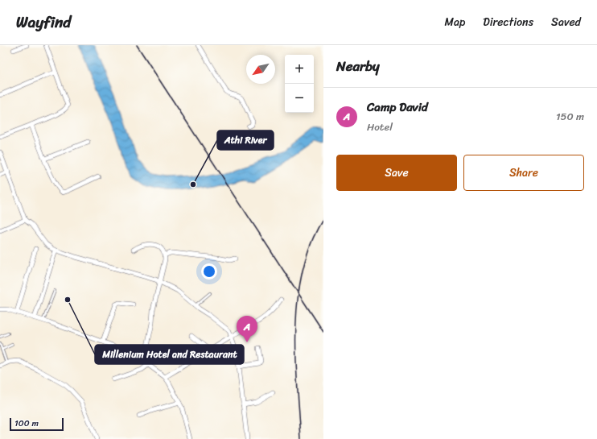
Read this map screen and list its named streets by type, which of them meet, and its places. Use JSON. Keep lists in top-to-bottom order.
{
  "places": ["Athi River", "Millenium Hotel and Restaurant"],
  "scale_bar": "100 m",
  "north": "bottom left",
  "page": {
    "header": "Wayfind",
    "nav": ["Map", "Directions", "Saved"],
    "heading": "Nearby",
    "map_buttons": ["+", "−"],
    "list": [
      {
        "mark": "A",
        "name": "Camp David",
        "note": "Hotel",
        "value": "150 m"
      }
    ],
    "buttons": ["Save", "Share"],
    "pins": "A",
    "scale": "100 m"
  }
}
